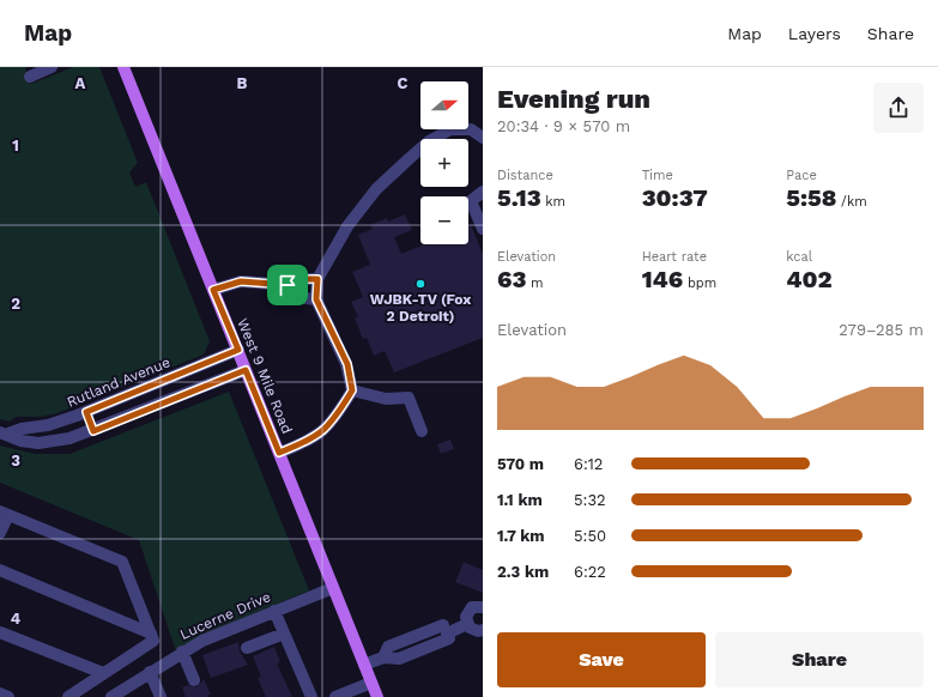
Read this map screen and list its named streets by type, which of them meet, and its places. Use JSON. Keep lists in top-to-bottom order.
{
  "streets": {
    "main road": ["West 9 Mile Road"],
    "street": ["Rutland Avenue", "Lucerne Drive"]
  },
  "crossings": [
    ["West 9 Mile Road", "Rutland Avenue"],
    ["West 9 Mile Road", "Lucerne Drive"]
  ],
  "places": ["WJBK-TV (Fox 2 Detroit)"],
  "north": "right",
  "page": {
    "header": "Map",
    "nav": ["Map", "Layers", "Share"],
    "heading": ["Evening run", "20:34 · 9 × 570 m"],
    "map_buttons": ["+", "−"],
    "stats": [
      ["Distance", "5.13 km"],
      ["Time", "30:37"],
      ["Pace", "5:58 /km"],
      ["Elevation", "63 m"],
      ["Heart rate", "146 bpm"],
      ["kcal", "402"]
    ],
    "chart": ["Elevation", "279–285 m"],
    "list": [
      {
        "name": "570 m",
        "note": "6:12"
      },
      {
        "name": "1.1 km",
        "note": "5:32"
      },
      {
        "name": "1.7 km",
        "note": "5:50"
      },
      {
        "name": "2.3 km",
        "note": "6:22"
      }
    ],
    "buttons": ["Save", "Share"]
  },
  "grid": {
    "columns": ["A", "B", "C"],
    "rows": [
      "1",
      "2",
      "3",
      "4"
    ]
  }
}
